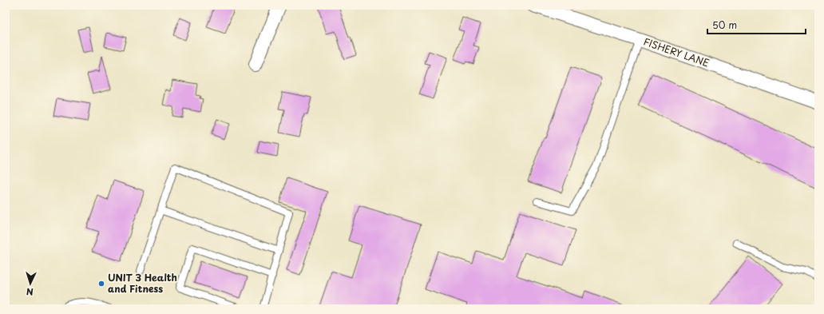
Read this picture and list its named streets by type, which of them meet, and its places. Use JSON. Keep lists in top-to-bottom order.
{
  "streets": {
    "street": ["FISHERY LANE"]
  },
  "places": ["UNIT 3 Health and Fitness"],
  "scale_bar": "50 m",
  "north": "bottom"
}
